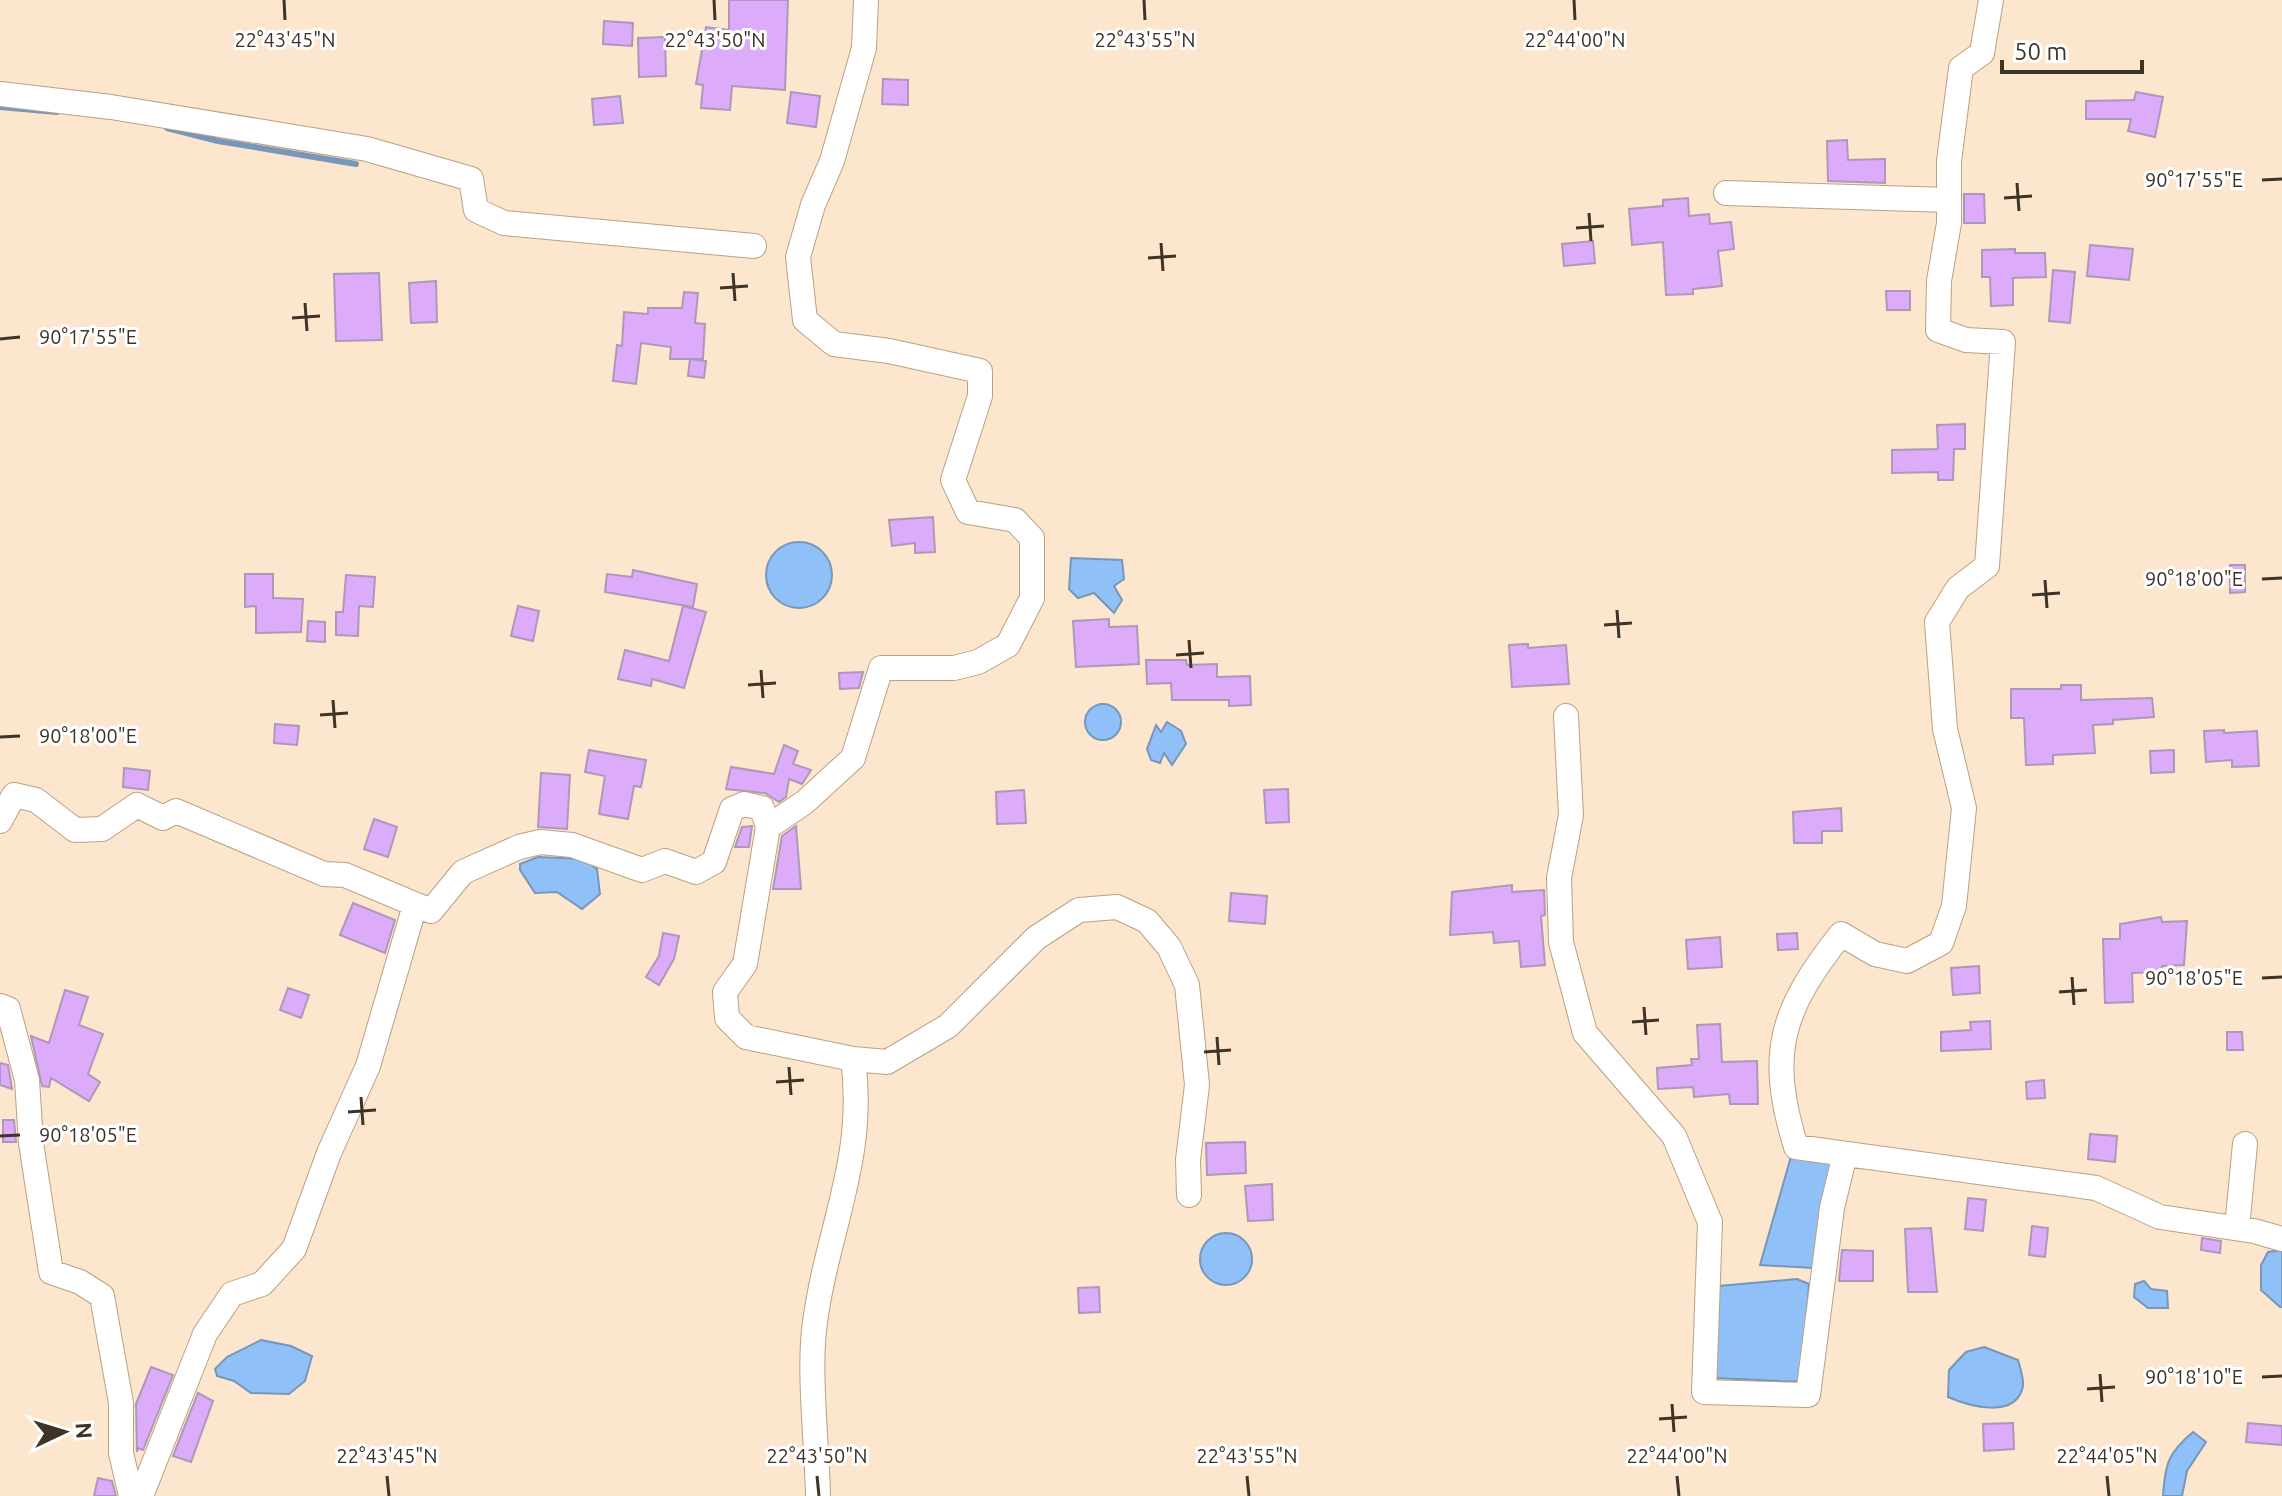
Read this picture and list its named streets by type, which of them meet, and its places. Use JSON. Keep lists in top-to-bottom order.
{
  "scale_bar": "50 m",
  "north": "right",
  "coordinates": [
    "22°43'45\"N",
    "22°43'50\"N",
    "22°43'55\"N",
    "22°44'00\"N",
    "90°17'55\"E",
    "90°18'00\"E",
    "90°18'05\"E",
    "90°18'10\"E",
    "22°44'05\"N"
  ]
}
